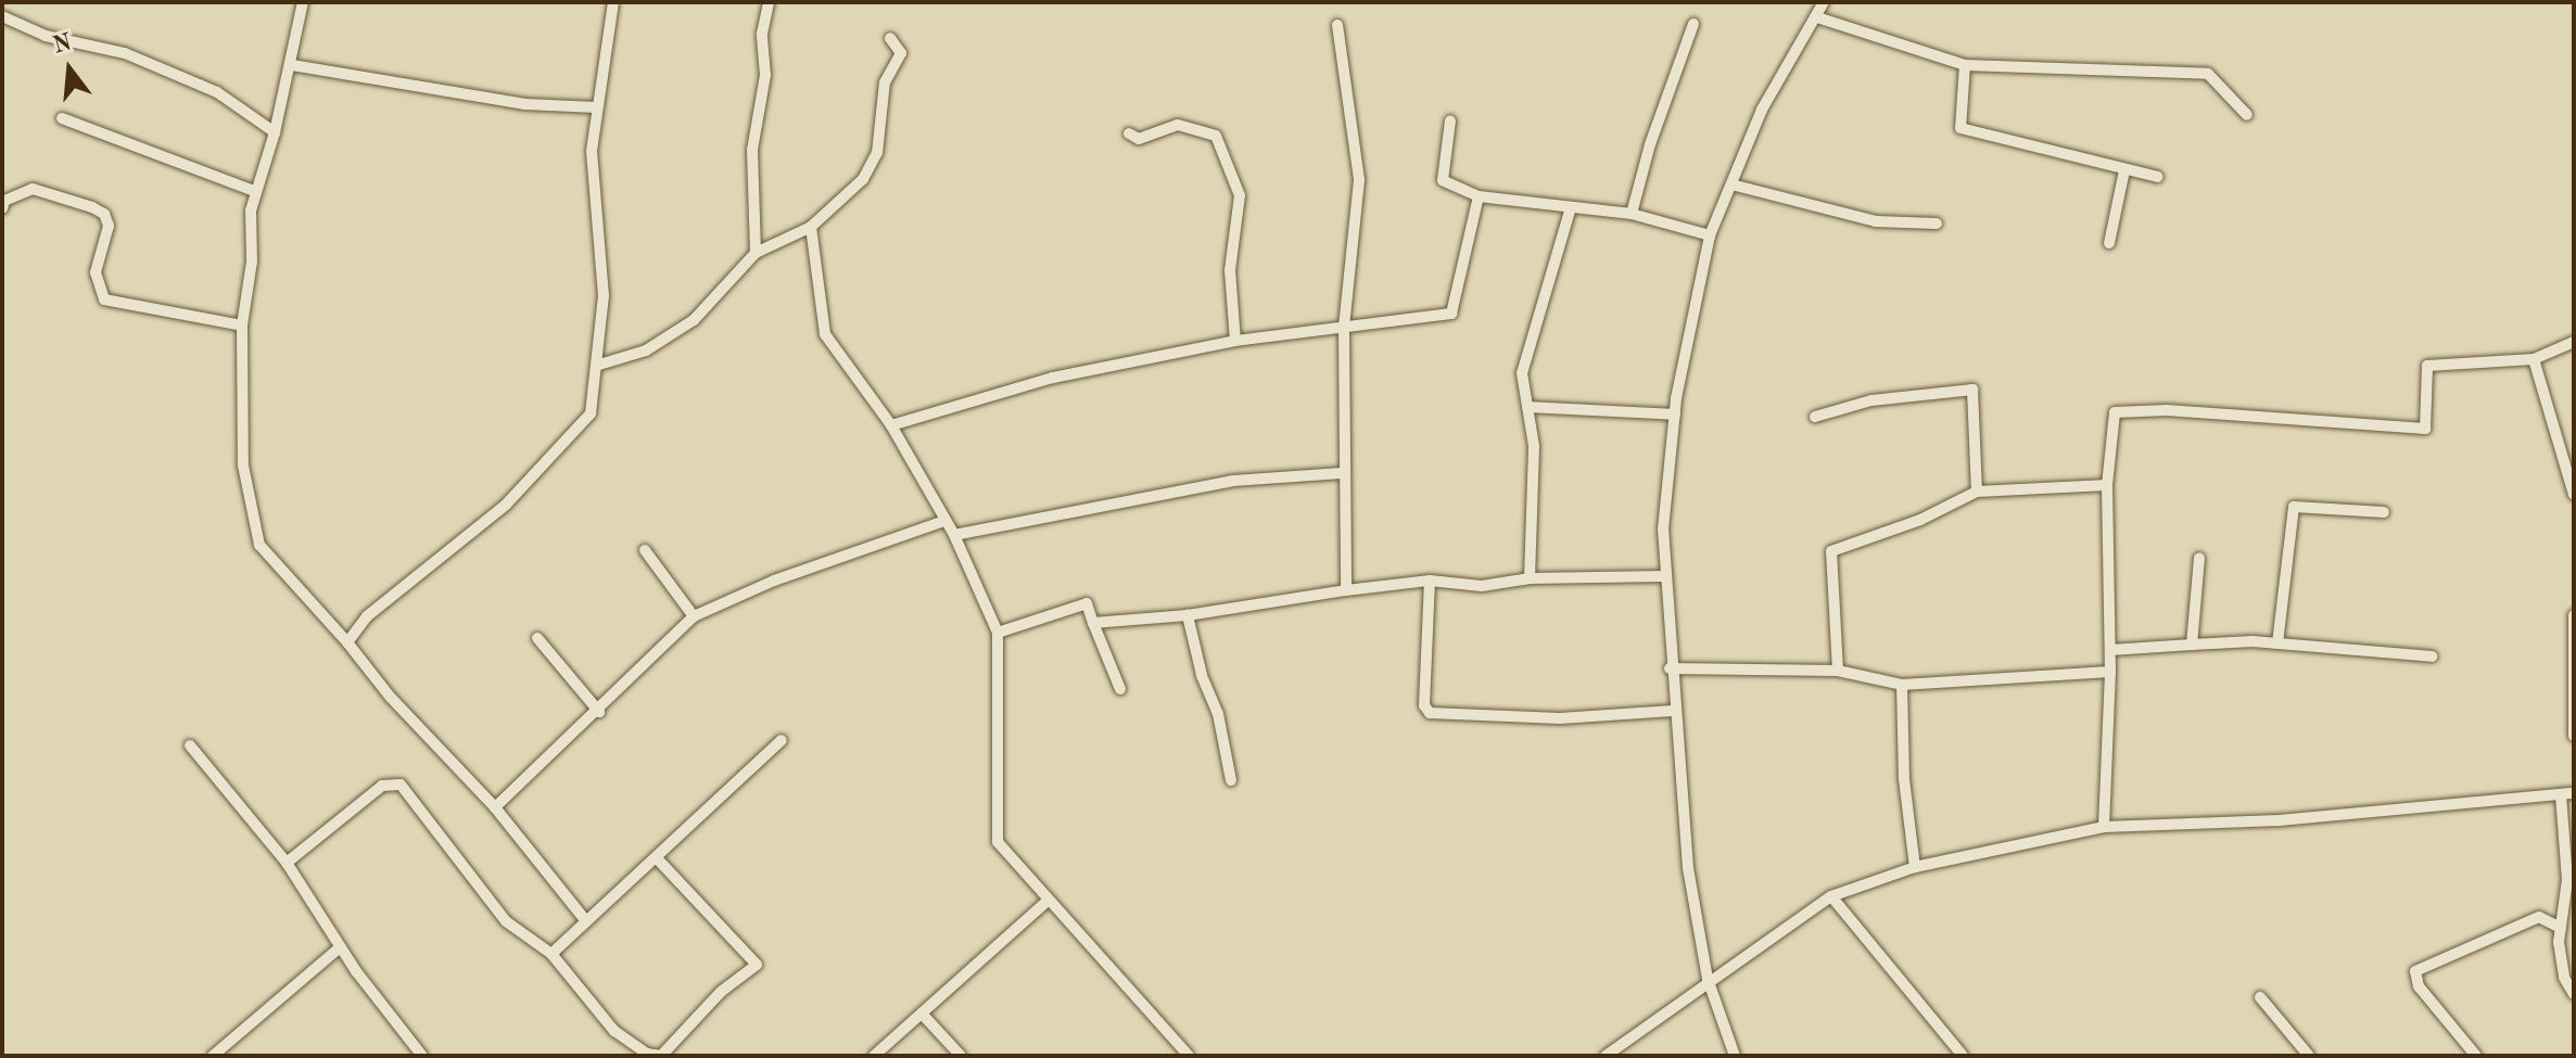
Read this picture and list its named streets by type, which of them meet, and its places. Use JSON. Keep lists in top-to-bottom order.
{
  "north": "top"
}
